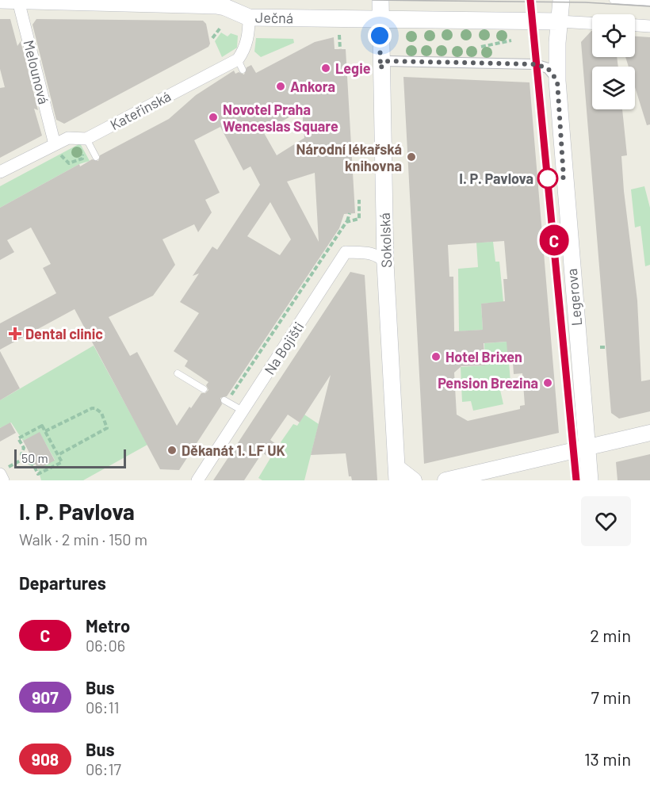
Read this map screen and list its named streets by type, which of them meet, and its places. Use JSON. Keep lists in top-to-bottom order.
{
  "streets": {
    "main road": ["Ječná", "Sokolská", "Legerova"],
    "street": ["Melounová", "Kateřinská", "Na Bojišti"]
  },
  "crossings": [
    ["Ječná", "Melounová"],
    ["Ječná", "Kateřinská"],
    ["Ječná", "Sokolská"],
    ["Ječná", "Legerova"],
    ["Melounová", "Kateřinská"],
    ["Sokolská", "Na Bojišti"]
  ],
  "places": {
    "other": [
      "Legie",
      "Ankora",
      "Novotel Praha Wenceslas Square",
      "Národní lékařská knihovna",
      "I. P. Pavlova",
      "Hotel Brixen",
      "Pension Brezina",
      "Děkanát 1. LF UK"
    ],
    "health": ["Dental clinic"]
  },
  "lines": ["metro line C"],
  "scale_bar": "50 m",
  "page": {
    "on_map": "C",
    "scale": "50 m",
    "heading": [
      ["I. P. Pavlova", "Walk · 2 min · 150 m"],
      "Departures"
    ],
    "list": [
      {
        "mark": "C",
        "name": "Metro",
        "note": "06:06",
        "value": "2 min"
      },
      {
        "mark": "907",
        "name": "Bus",
        "note": "06:11",
        "value": "7 min"
      },
      {
        "mark": "908",
        "name": "Bus",
        "note": "06:17",
        "value": "13 min"
      }
    ]
  }
}
